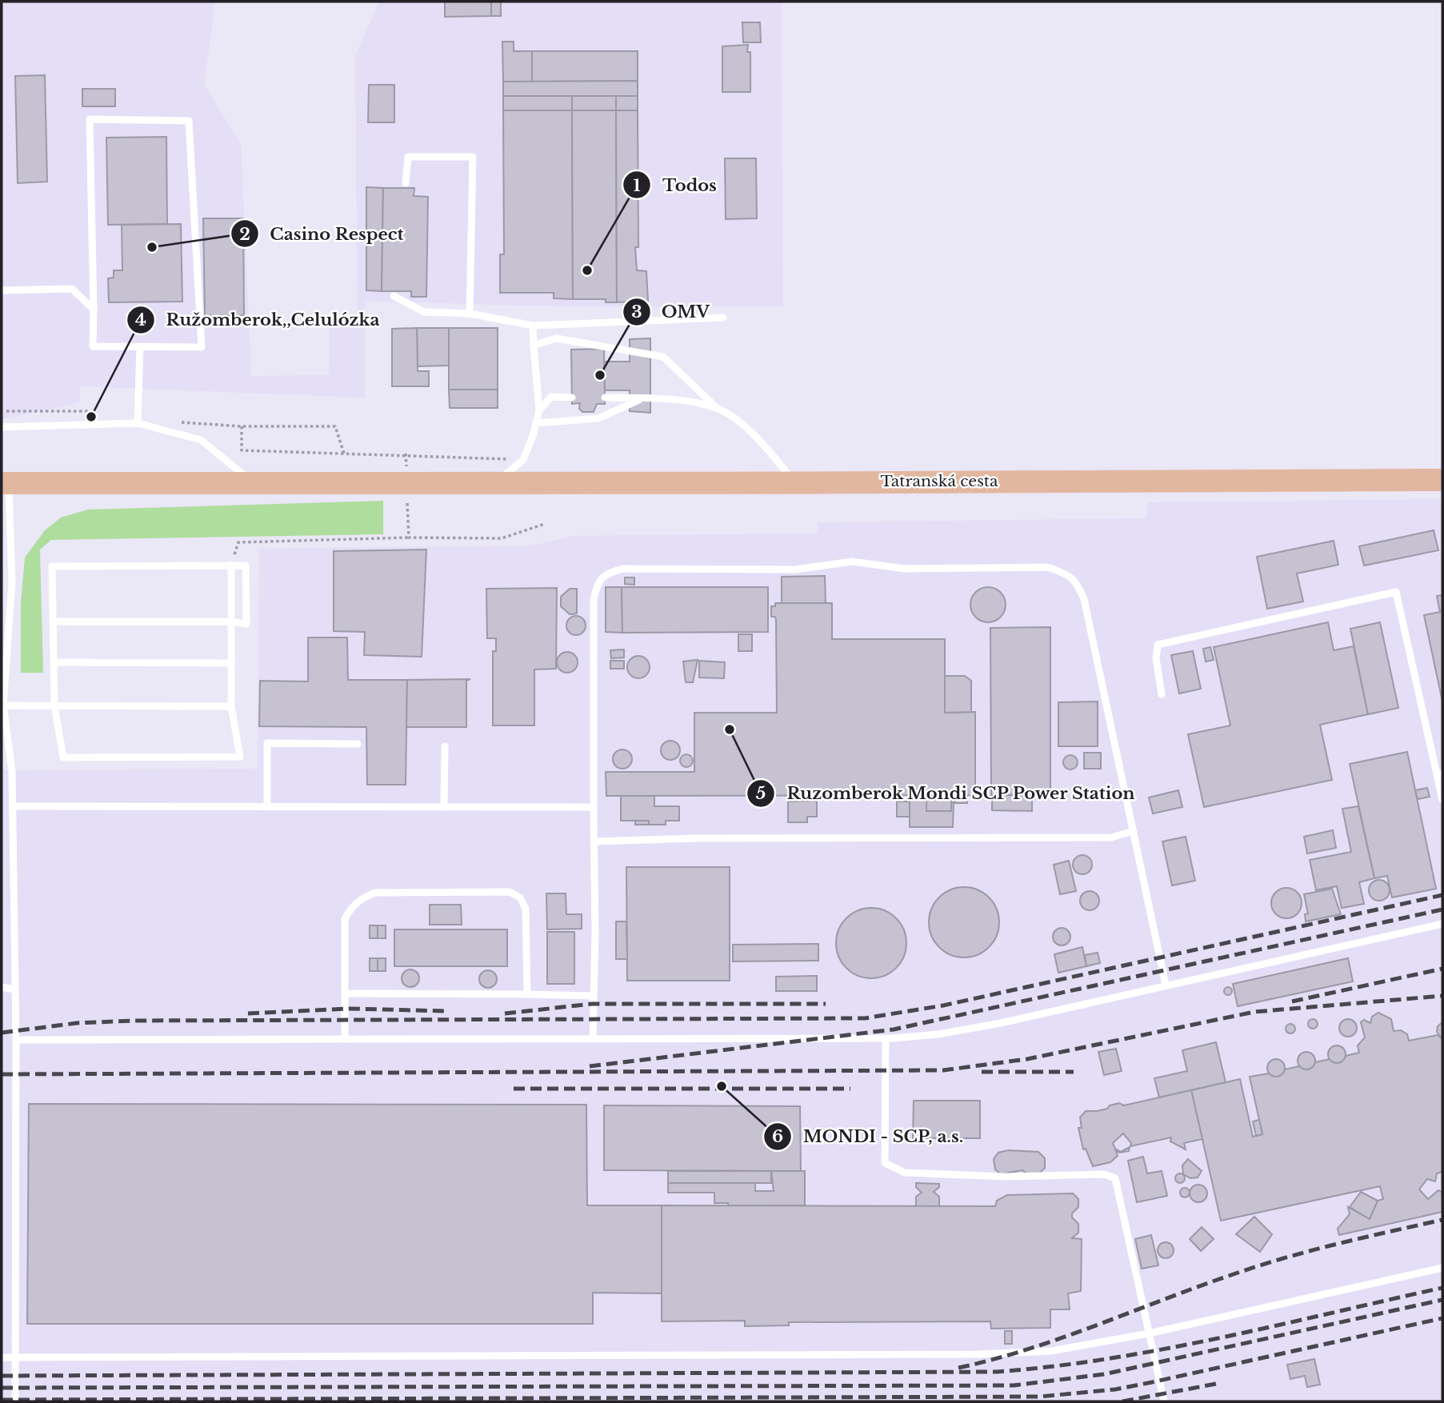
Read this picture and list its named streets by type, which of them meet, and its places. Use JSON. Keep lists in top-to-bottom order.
{
  "streets": {
    "main road": ["Tatranská cesta"]
  },
  "places": [
    "Casino Respect",
    "Todos",
    "OMV",
    "Ružomberok,,Celulózka",
    "Ruzomberok Mondi SCP Power Station",
    "MONDI - SCP, a.s."
  ]
}
